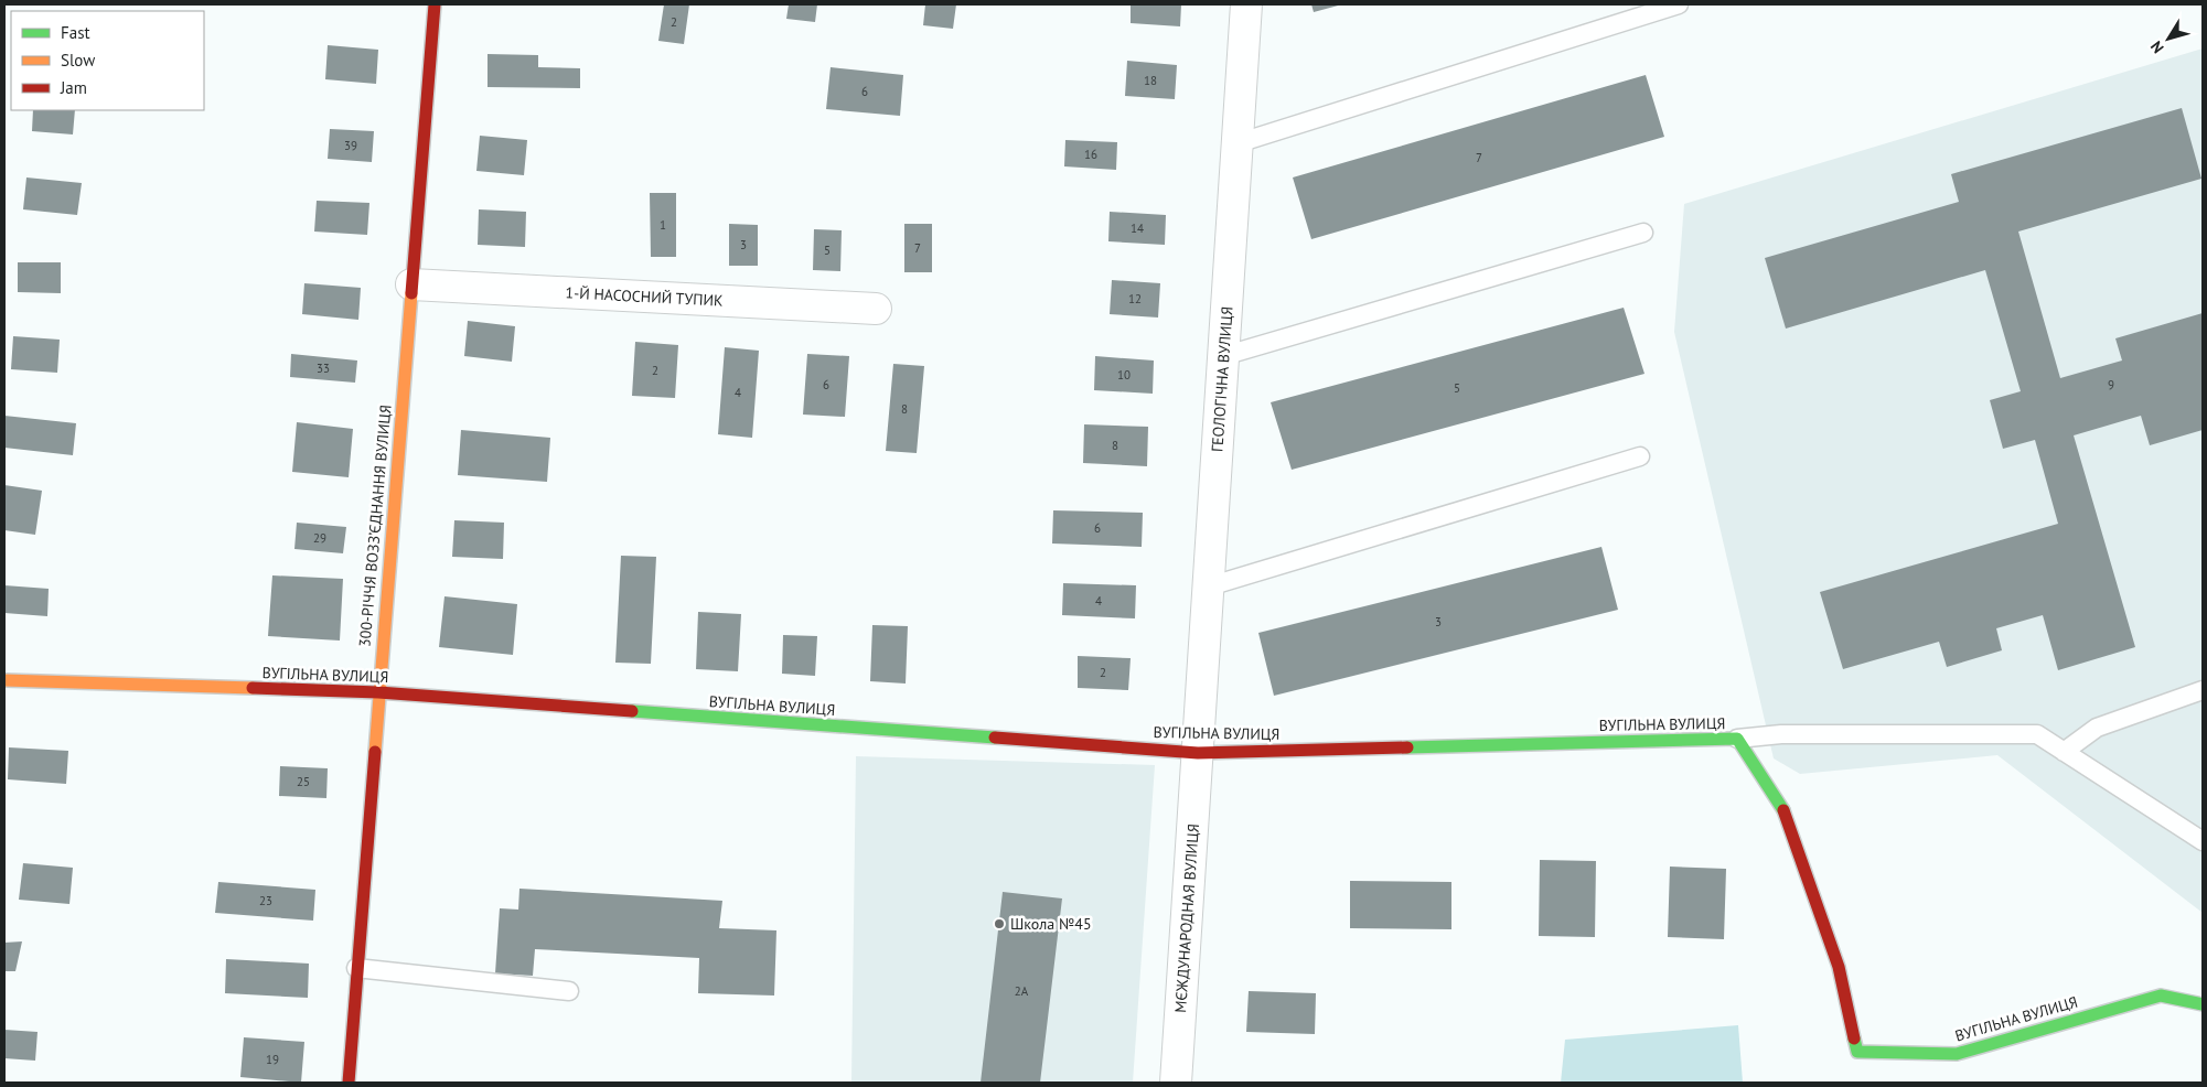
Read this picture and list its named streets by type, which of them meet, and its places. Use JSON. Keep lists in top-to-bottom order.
{
  "streets": {
    "street": [
      "1-Й НАСОСНИЙ ТУПИК",
      "ГЕОЛОГІЧНА ВУЛИЦЯ",
      "300-РІЧЧЯ ВОЗЗ’ЄДНАННЯ ВУЛИЦЯ",
      "ВУГІЛЬНА ВУЛИЦЯ",
      "МЄЖДУНАРОДНАЯ ВУЛИЦЯ"
    ]
  },
  "crossings": [
    ["1-Й НАСОСНИЙ ТУПИК", "300-РІЧЧЯ ВОЗЗ’ЄДНАННЯ ВУЛИЦЯ"],
    ["ГЕОЛОГІЧНА ВУЛИЦЯ", "ВУГІЛЬНА ВУЛИЦЯ"],
    ["ГЕОЛОГІЧНА ВУЛИЦЯ", "МЄЖДУНАРОДНАЯ ВУЛИЦЯ"],
    ["300-РІЧЧЯ ВОЗЗ’ЄДНАННЯ ВУЛИЦЯ", "ВУГІЛЬНА ВУЛИЦЯ"],
    ["ВУГІЛЬНА ВУЛИЦЯ", "МЄЖДУНАРОДНАЯ ВУЛИЦЯ"]
  ],
  "places": ["Школа №45"],
  "house_numbers": [
    "2",
    "18",
    "6",
    "39",
    "16",
    "7",
    "1",
    "14",
    "3",
    "7",
    "5",
    "12",
    "33",
    "2",
    "10",
    "6",
    "9",
    "5",
    "4",
    "8",
    "8",
    "6",
    "29",
    "4",
    "3",
    "2",
    "25",
    "23",
    "2А",
    "19"
  ],
  "legend": ["Fast", "Slow", "Jam"],
  "north": "bottom left"
}
